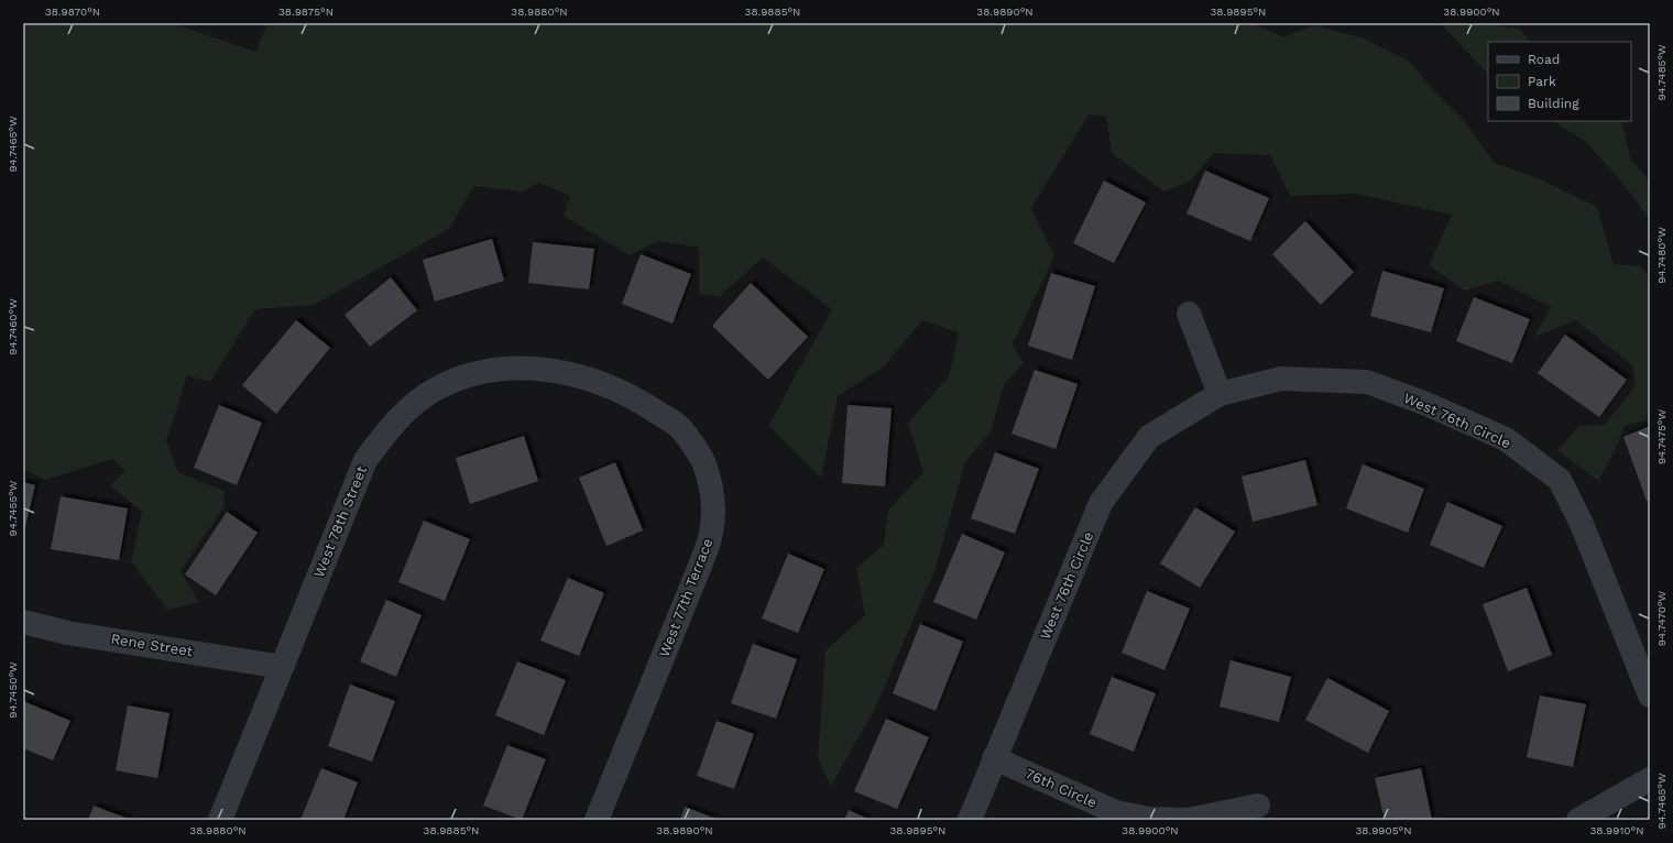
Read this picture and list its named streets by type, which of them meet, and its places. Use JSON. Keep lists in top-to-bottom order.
{
  "streets": {
    "street": [
      "West 76th Circle",
      "West 78th Street",
      "West 77th Terrace",
      "Rene Street",
      "76th Circle"
    ]
  },
  "crossings": [
    ["West 76th Circle", "76th Circle"],
    ["West 78th Street", "West 77th Terrace"],
    ["West 78th Street", "Rene Street"]
  ],
  "legend": ["Road", "Park", "Building"],
  "coordinates": [
    "38.9870°N",
    "38.9875°N",
    "38.9880°N",
    "38.9885°N",
    "38.9890°N",
    "38.9895°N",
    "38.9900°N",
    "94.7485°W",
    "94.7465°W",
    "94.7480°W",
    "94.7460°W",
    "94.7475°W",
    "94.7455°W",
    "94.7470°W",
    "94.7450°W",
    "38.9905°N",
    "38.9910°N"
  ]
}
